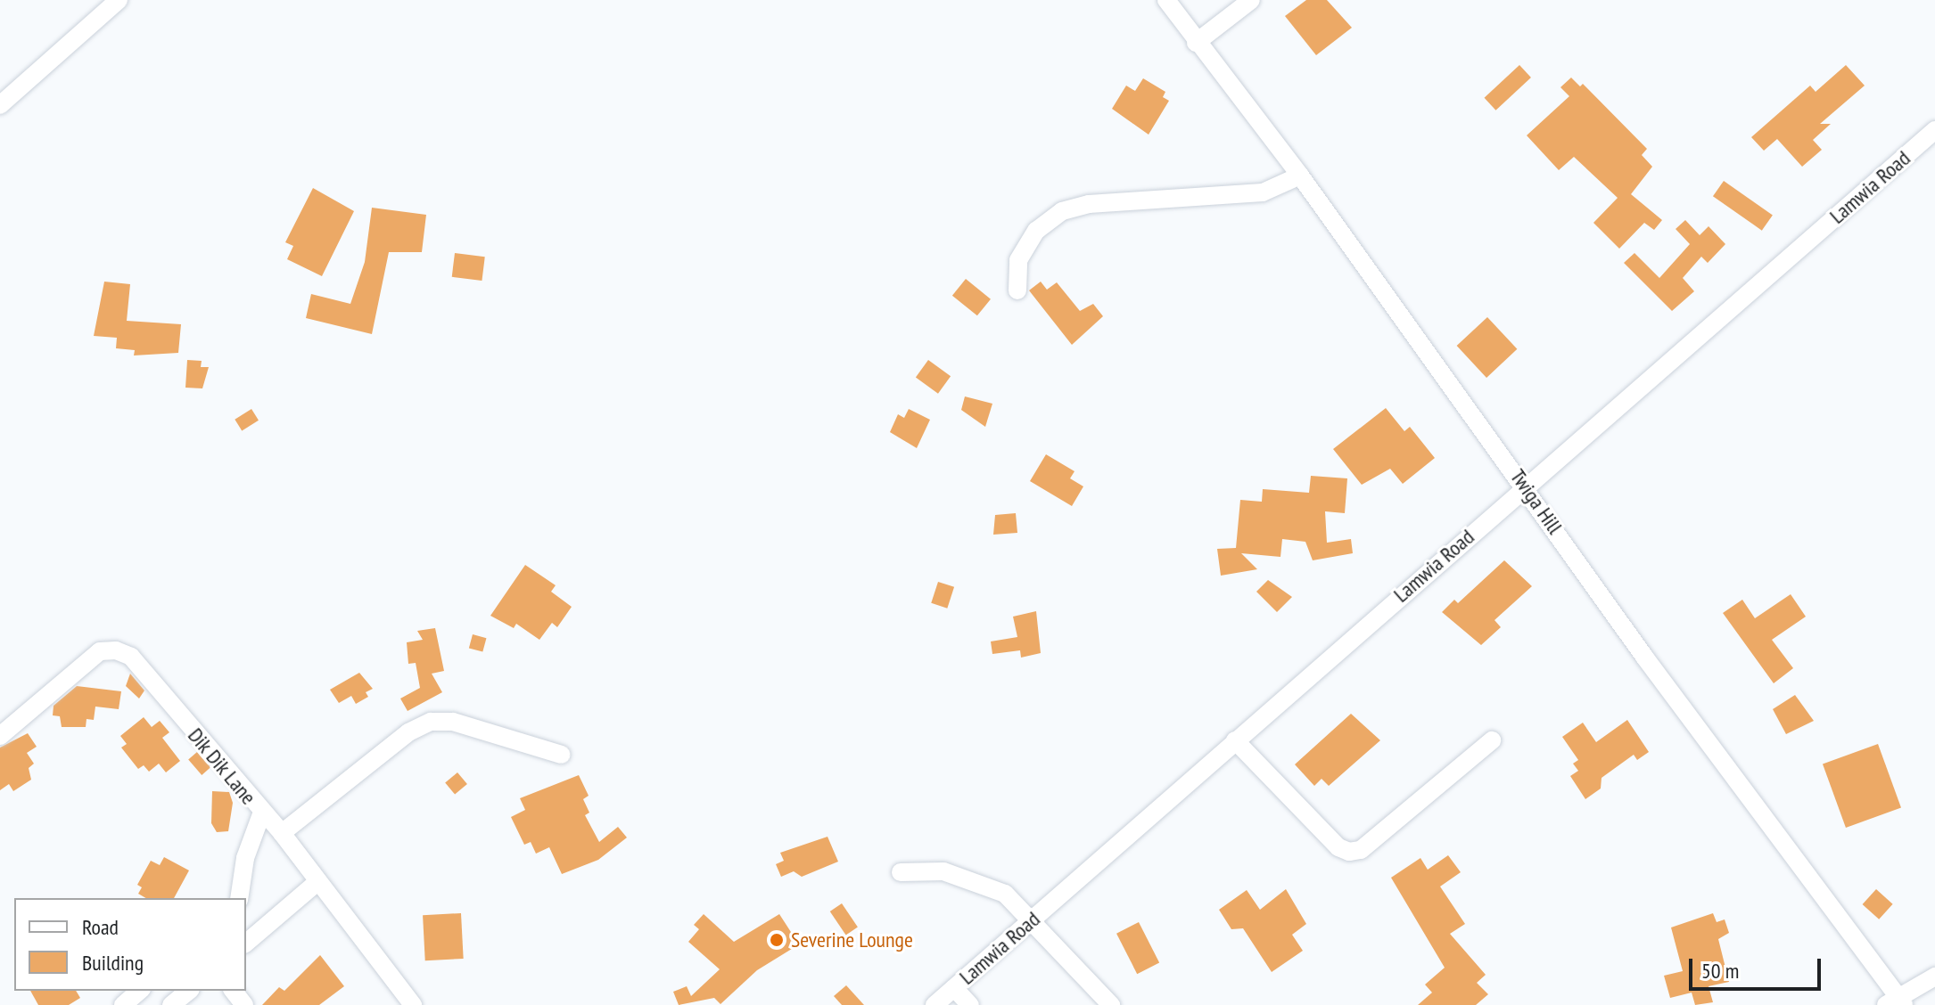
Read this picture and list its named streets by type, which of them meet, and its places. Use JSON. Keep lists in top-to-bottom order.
{
  "streets": {
    "street": ["Lamwia Road", "Twiga Hill", "Dik Dik Lane"]
  },
  "crossings": [
    ["Lamwia Road", "Twiga Hill"]
  ],
  "places": ["Severine Lounge"],
  "legend": ["Road", "Building"],
  "scale_bar": "50 m"
}
